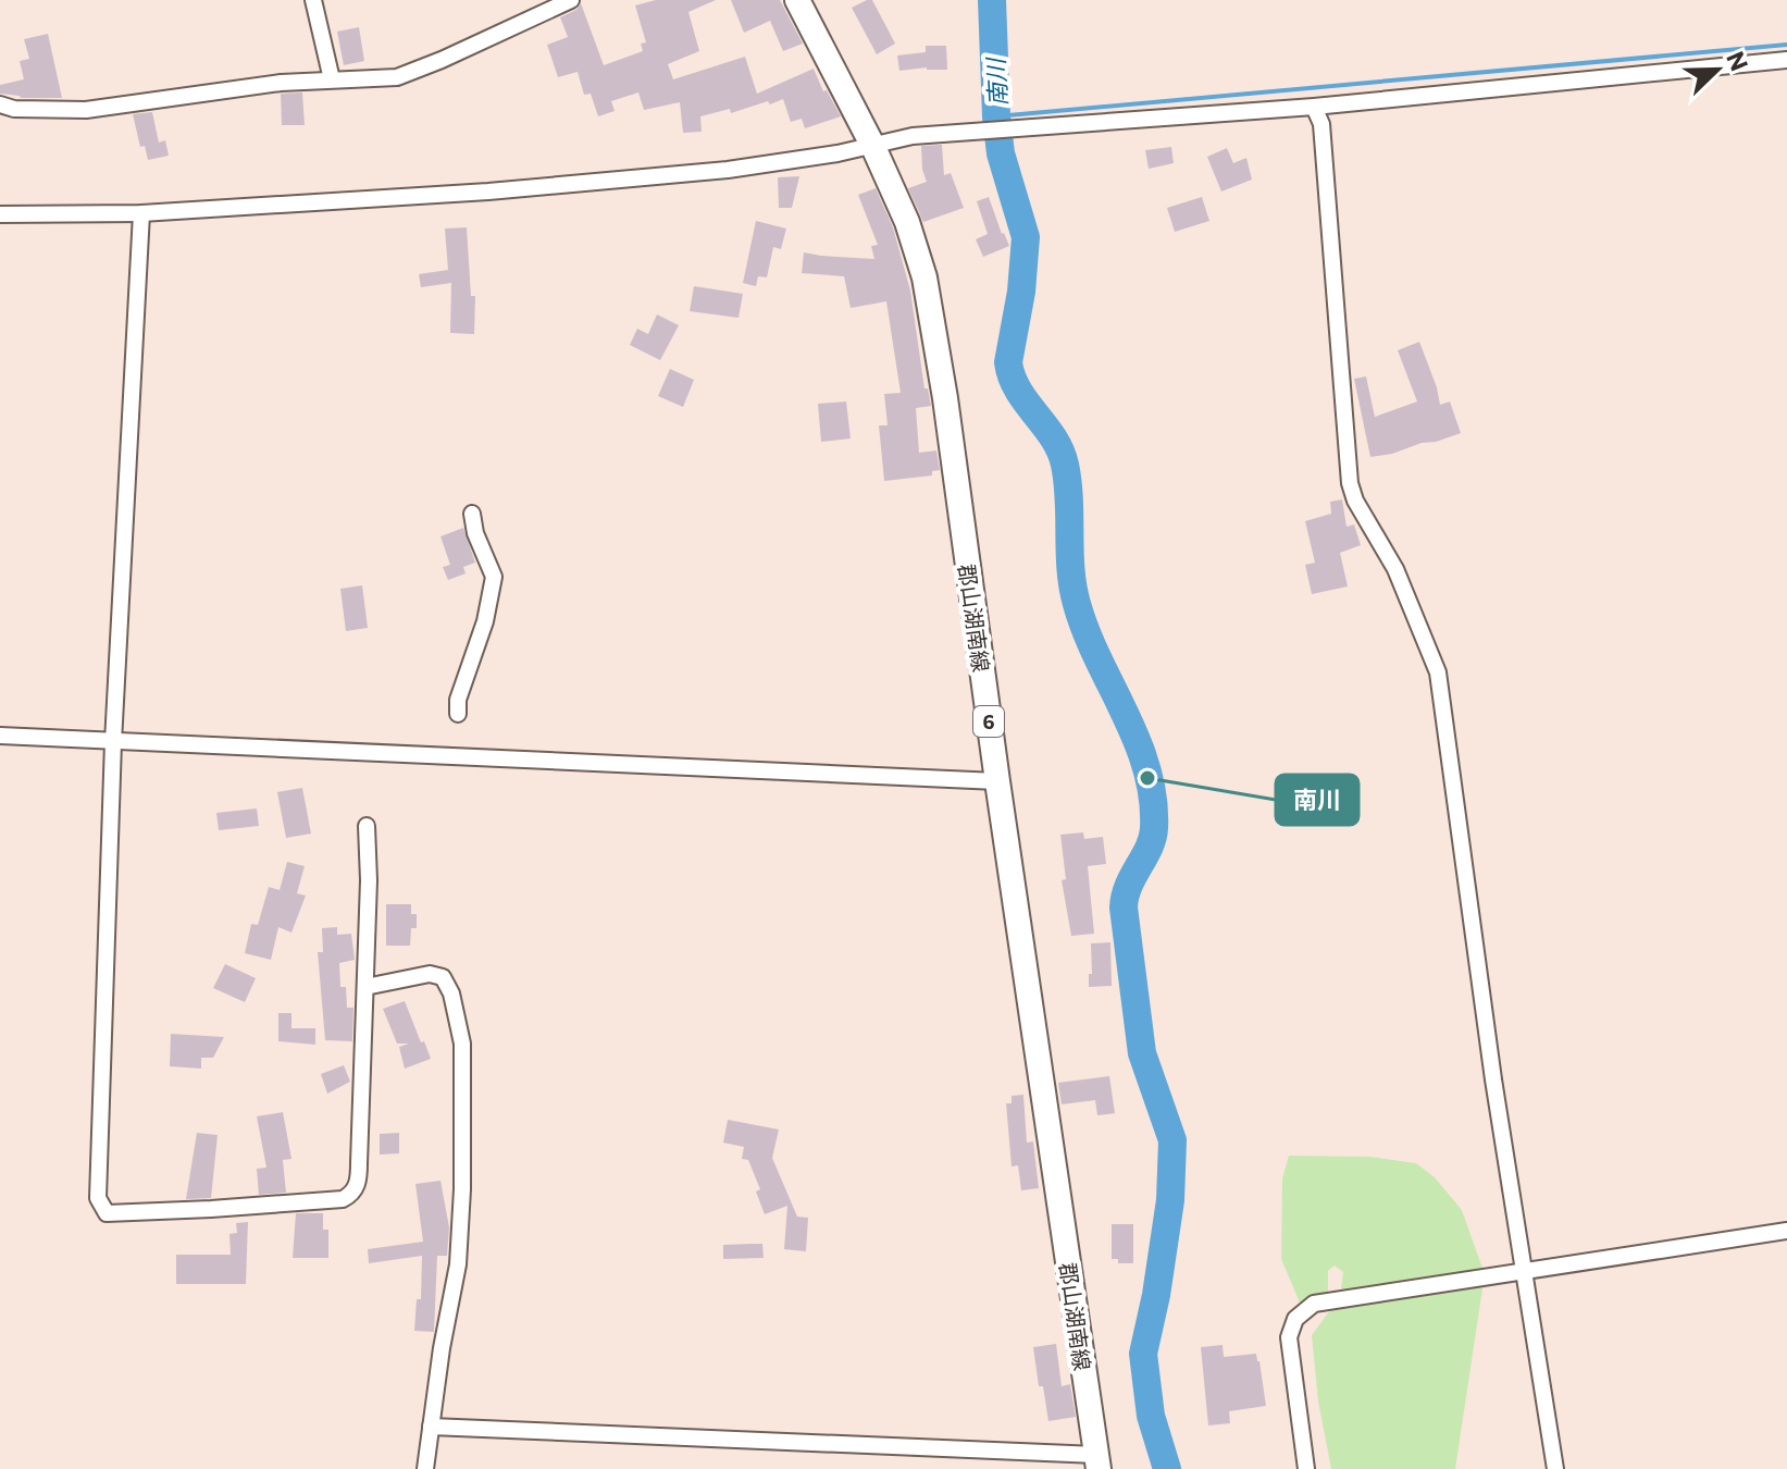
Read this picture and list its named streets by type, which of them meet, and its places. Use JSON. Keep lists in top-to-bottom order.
{
  "streets": {
    "main road": ["郡山湖南線", "6"]
  },
  "water": ["南川"],
  "places": ["南川"],
  "north": "top right"
}
